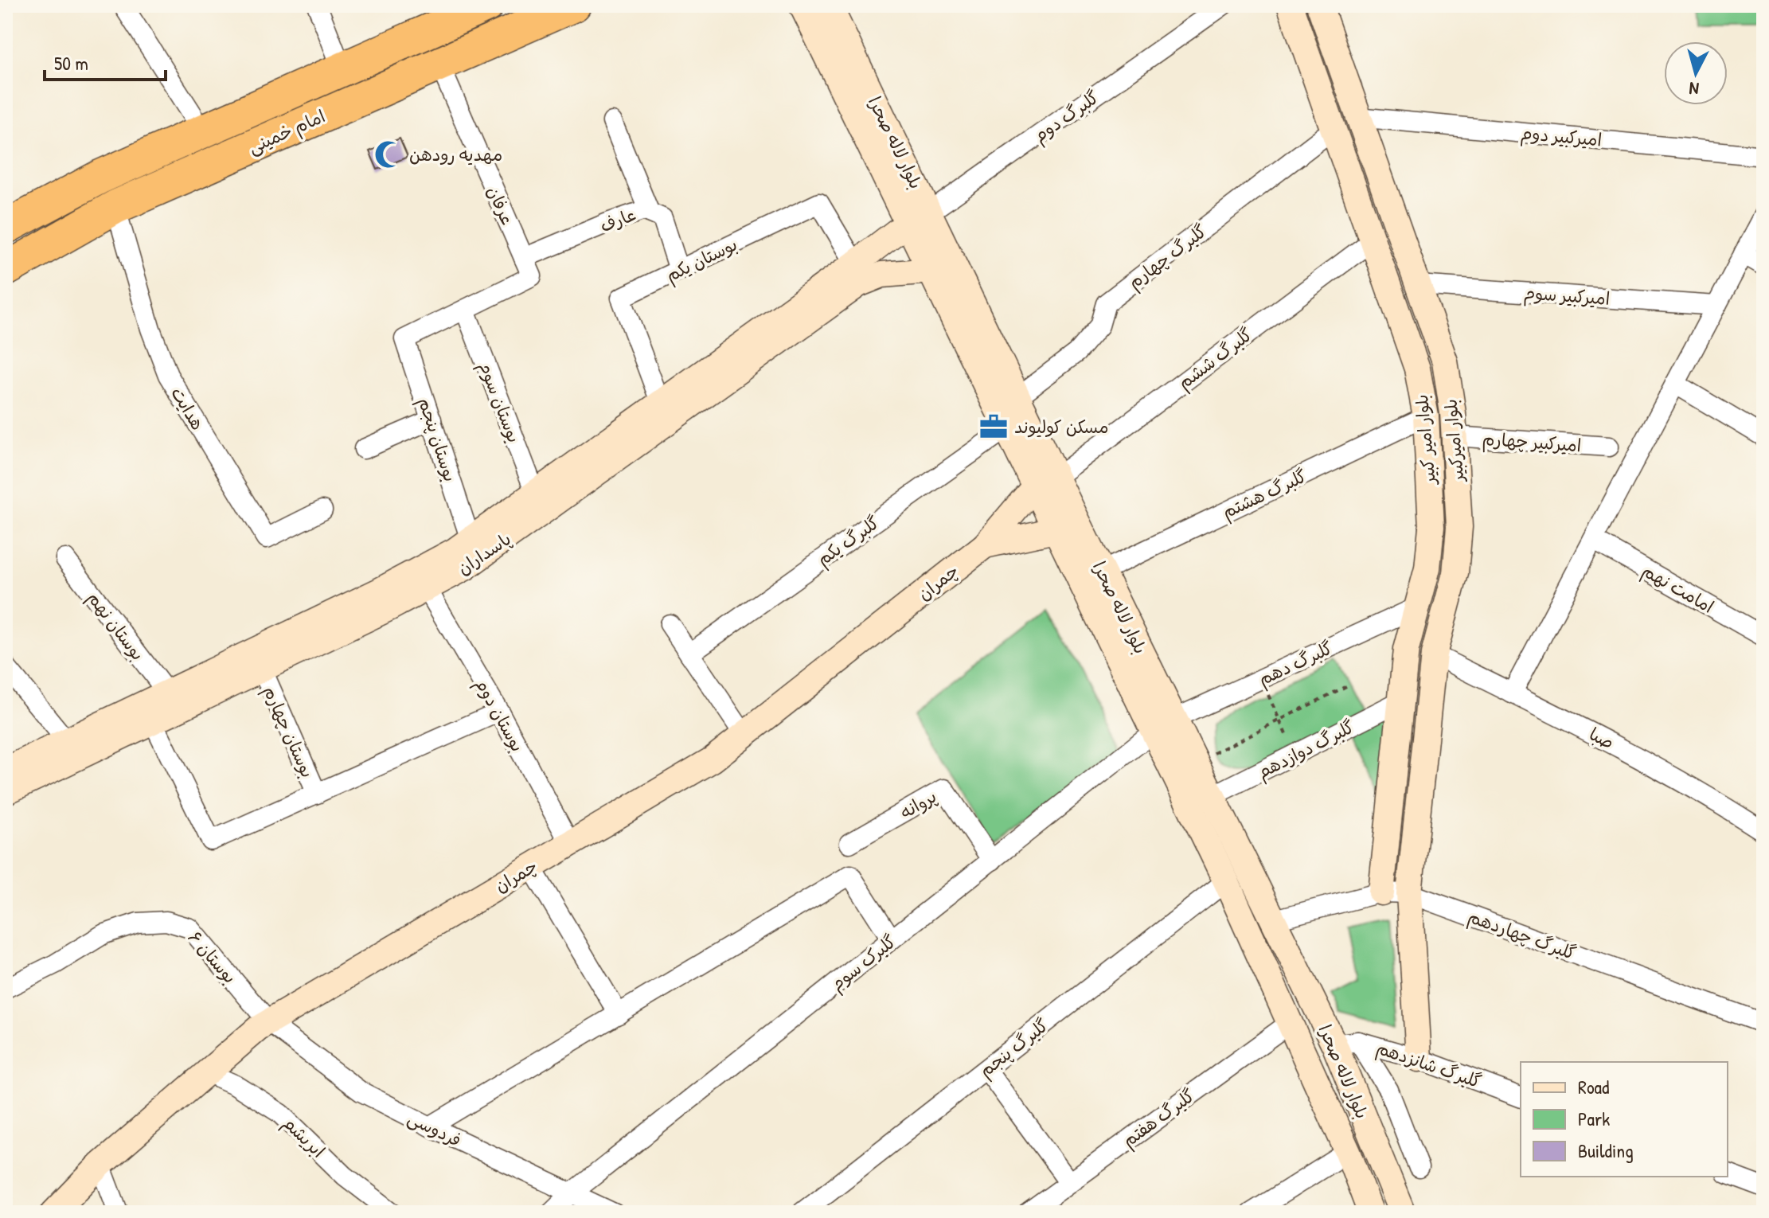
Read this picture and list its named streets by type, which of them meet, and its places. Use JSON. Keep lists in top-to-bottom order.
{
  "streets": {
    "highway": ["امام خمینی"],
    "main road": [
      "بلوار لاله صحرا",
      "بلوار امیر کبیر",
      "بلوار امیرکبیر",
      "پاسداران",
      "چمران"
    ],
    "street": [
      "گلبرگ دوم",
      "امیرکبیر دوم",
      "عرفان",
      "عارف",
      "گلبرگ چهارم",
      "بوستان یکم",
      "امیرکبیر سوم",
      "گلبرگ ششم",
      "بوستان سوم",
      "هدایت",
      "بوستان پنجم",
      "امیرکبیر چهارم",
      "گلبرگ هشتم",
      "گلبرگ یکم",
      "امامت نهم",
      "بوستان نهم",
      "گلبرگ دهم",
      "بوستان دوم",
      "بوستان چهارم",
      "صبا",
      "گلبرگ دوازدهم",
      "پروانه",
      "گلبرگ چهاردهم",
      "بوستان ۶",
      "گلبرک سوم",
      "گلبرگ پنجم",
      "گلبرگ شانزدهم",
      "گلبرگ هفتم",
      "فردوسی",
      "ابریشم"
    ]
  },
  "crossings": [
    ["گلبرگ دوم", "بلوار لاله صحرا"],
    ["گلبرگ دوم", "پاسداران"],
    ["امام خمینی", "عرفان"],
    ["امام خمینی", "هدایت"],
    ["امیرکبیر دوم", "بلوار امیرکبیر"],
    ["بلوار لاله صحرا", "گلبرگ چهارم"],
    ["بلوار لاله صحرا", "گلبرگ ششم"],
    ["بلوار لاله صحرا", "گلبرگ هشتم"],
    ["بلوار لاله صحرا", "گلبرگ یکم"],
    ["بلوار لاله صحرا", "پاسداران"],
    ["بلوار لاله صحرا", "چمران"],
    ["بلوار لاله صحرا", "گلبرگ دهم"],
    ["بلوار لاله صحرا", "گلبرگ دوازدهم"],
    ["بلوار لاله صحرا", "گلبرگ چهاردهم"],
    ["بلوار لاله صحرا", "گلبرک سوم"],
    ["بلوار لاله صحرا", "گلبرگ پنجم"],
    ["بلوار لاله صحرا", "گلبرگ شانزدهم"],
    ["بلوار لاله صحرا", "گلبرگ هفتم"],
    ["عرفان", "عارف"],
    ["عرفان", "بوستان سوم"],
    ["عرفان", "بوستان پنجم"],
    ["عارف", "بوستان یکم"],
    ["گلبرگ چهارم", "بلوار امیر کبیر"],
    ["بوستان یکم", "پاسداران"],
    ["امیرکبیر سوم", "بلوار امیرکبیر"],
    ["گلبرگ ششم", "بلوار امیر کبیر"],
    ["گلبرگ ششم", "چمران"],
    ["بوستان سوم", "بوستان پنجم"],
    ["بوستان سوم", "پاسداران"],
    ["بوستان پنجم", "پاسداران"],
    ["بلوار امیر کبیر", "گلبرگ هشتم"],
    ["بلوار امیر کبیر", "گلبرگ دهم"],
    ["بلوار امیر کبیر", "گلبرگ دوازدهم"],
    ["بلوار امیر کبیر", "گلبرگ چهاردهم"],
    ["بلوار امیرکبیر", "امیرکبیر چهارم"],
    ["بلوار امیرکبیر", "صبا"],
    ["بلوار امیرکبیر", "گلبرگ چهاردهم"],
    ["بلوار امیرکبیر", "گلبرگ شانزدهم"],
    ["پاسداران", "بوستان نهم"],
    ["پاسداران", "بوستان دوم"],
    ["پاسداران", "بوستان چهارم"],
    ["چمران", "بوستان دوم"],
    ["چمران", "بوستان ۶"],
    ["چمران", "فردوسی"],
    ["چمران", "ابریشم"],
    ["گلبرگ دهم", "گلبرک سوم"],
    ["پروانه", "گلبرک سوم"],
    ["بوستان ۶", "فردوسی"],
    ["گلبرک سوم", "فردوسی"]
  ],
  "places": {
    "mosque": ["مهدیه رودهن"],
    "office": ["مسکن کولیوند"]
  },
  "legend": ["Road", "Park", "Building"],
  "scale_bar": "50 m",
  "north": "bottom"
}
